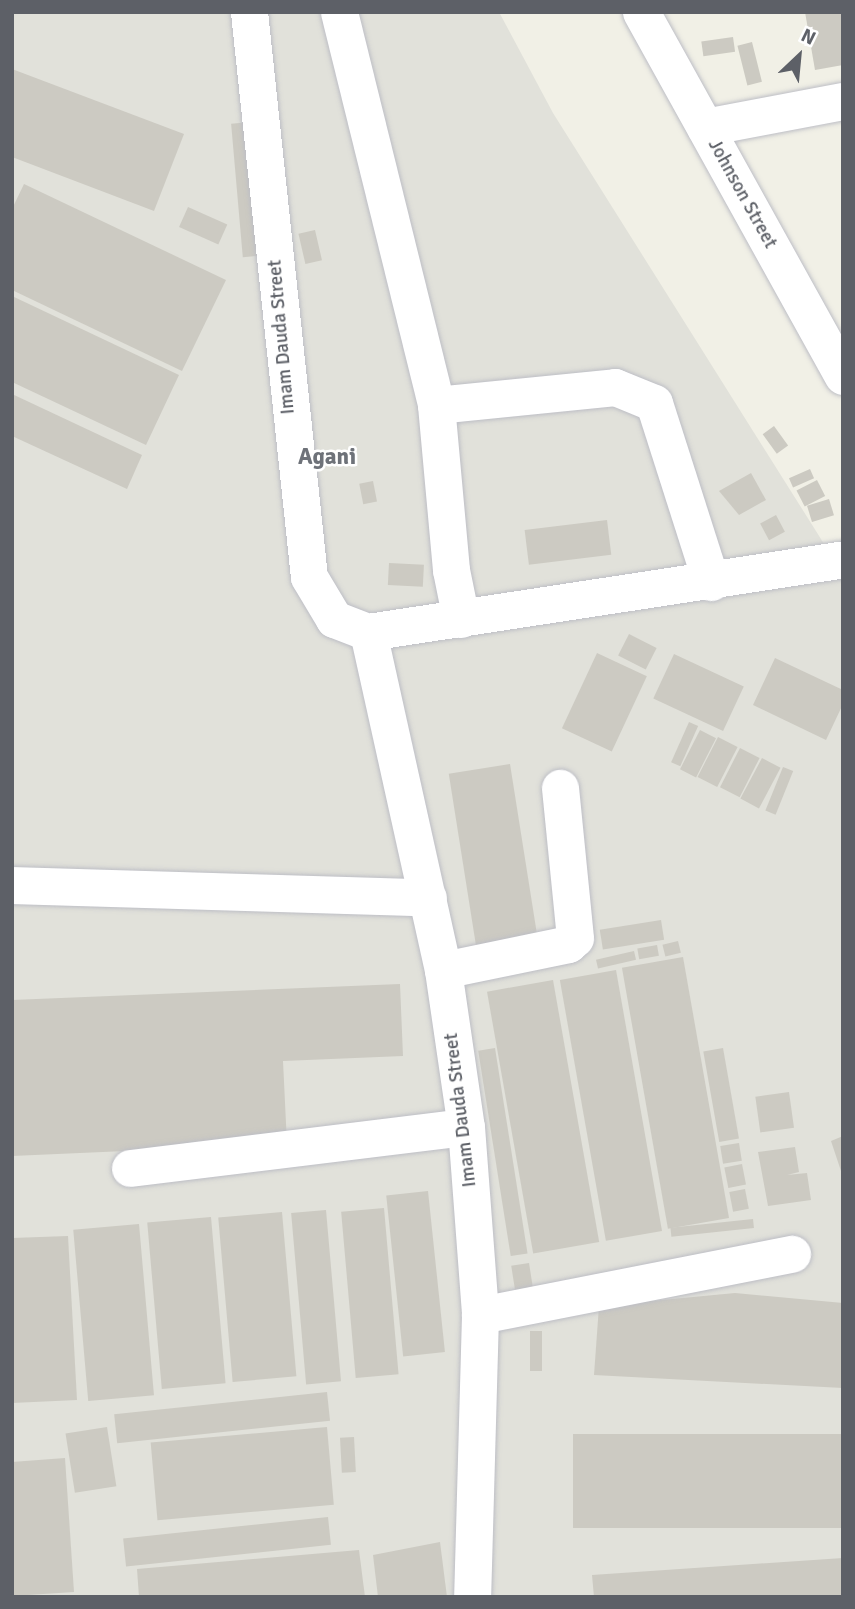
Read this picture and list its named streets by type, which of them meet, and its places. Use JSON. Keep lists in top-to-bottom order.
{
  "streets": {
    "street": ["Johnson Street", "Imam Dauda Street"]
  },
  "districts": ["Agani"],
  "north": "top right"
}
